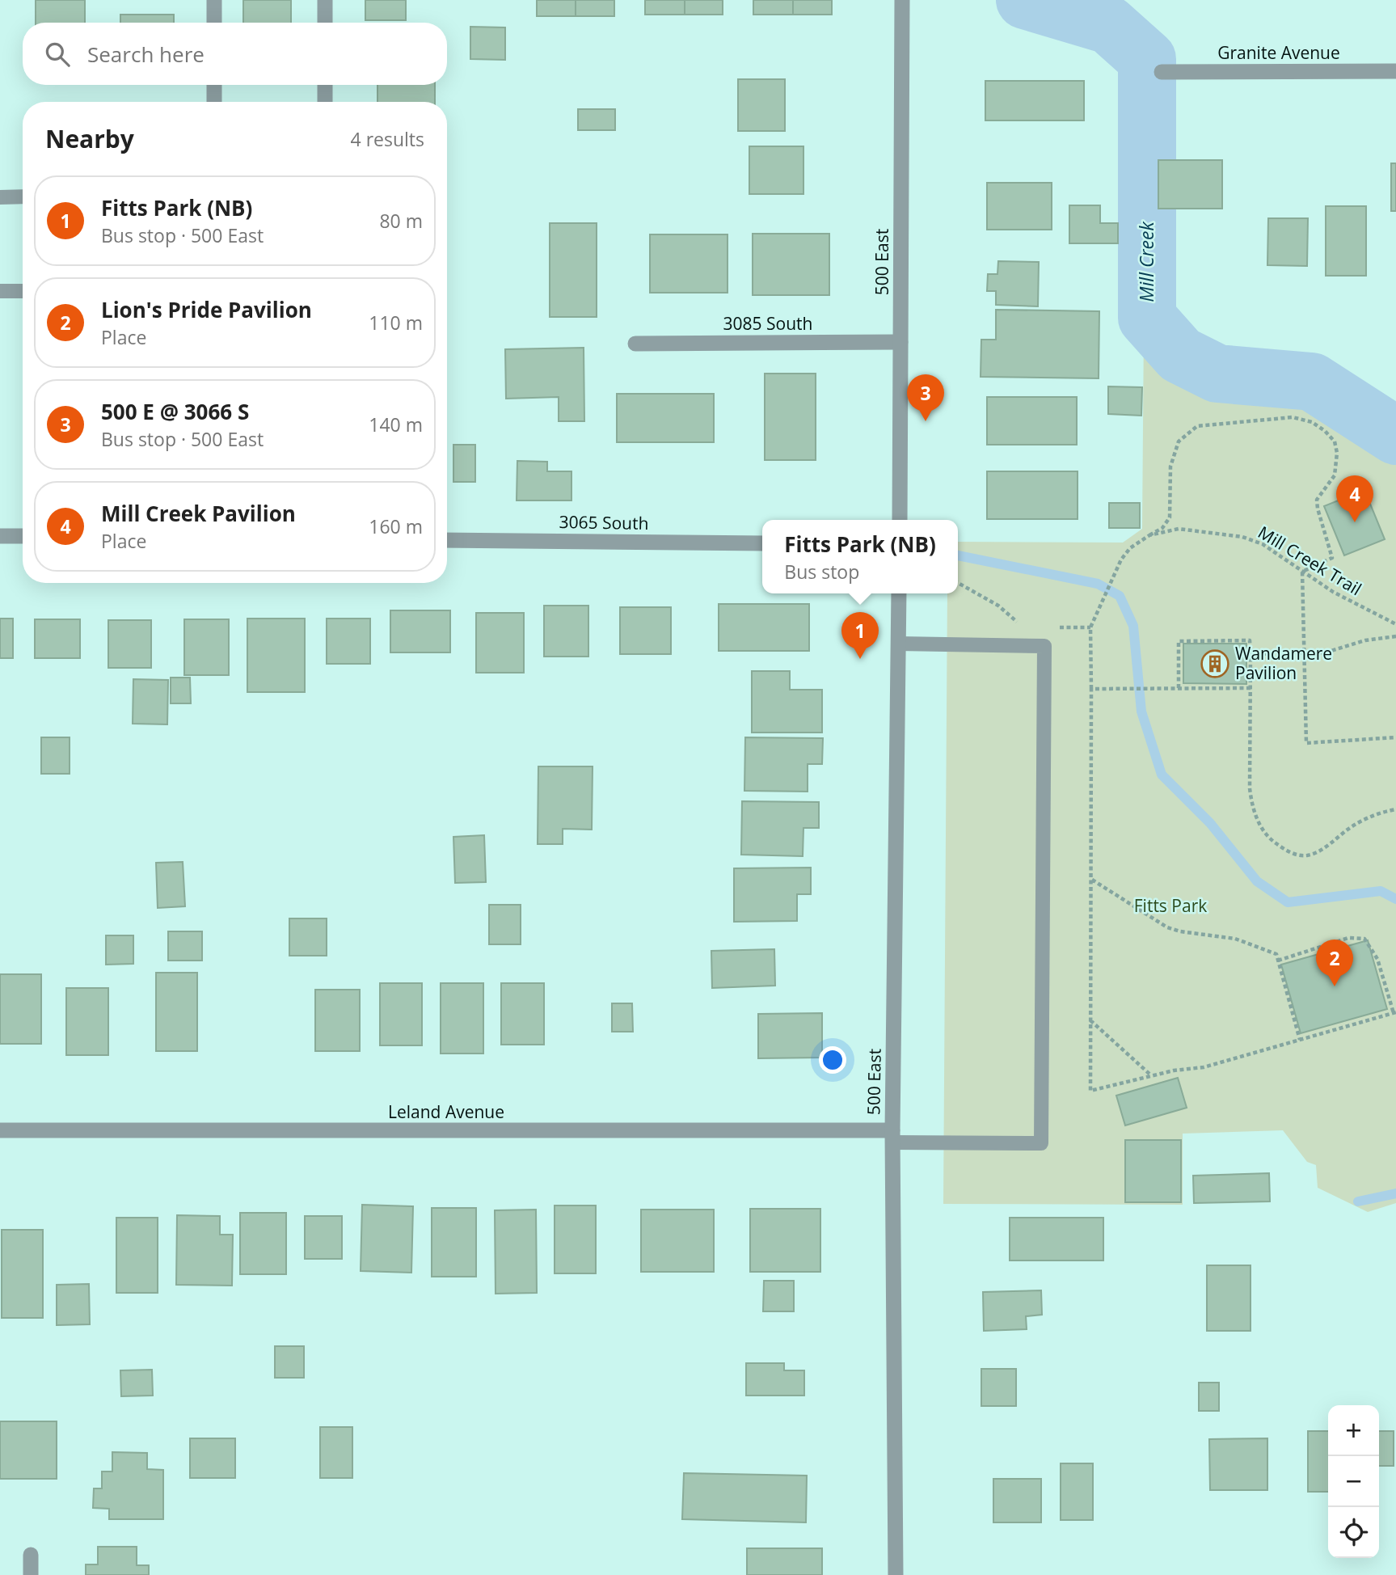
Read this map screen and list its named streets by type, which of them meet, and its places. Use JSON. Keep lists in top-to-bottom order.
{
  "streets": {
    "street": [
      "Granite Avenue",
      "500 East",
      "3085 South",
      "3065 South",
      "Leland Avenue"
    ],
    "path": ["Mill Creek Trail"]
  },
  "crossings": [
    ["500 East", "3085 South"],
    ["500 East", "Leland Avenue"]
  ],
  "water": ["Mill Creek"],
  "parks": ["Fitts Park"],
  "places": {
    "building": ["Wandamere Pavilion"]
  },
  "page": {
    "search": "Search here",
    "heading": ["Nearby", "4 results"],
    "list": [
      {
        "mark": "1",
        "name": "Fitts Park (NB)",
        "note": "Bus stop · 500 East",
        "value": "80 m"
      },
      {
        "mark": "2",
        "name": "Lion's Pride Pavilion",
        "note": "Place",
        "value": "110 m"
      },
      {
        "mark": "3",
        "name": "500 E @ 3066 S",
        "note": "Bus stop · 500 East",
        "value": "140 m"
      },
      {
        "mark": "4",
        "name": "Mill Creek Pavilion",
        "note": "Place",
        "value": "160 m"
      }
    ],
    "pins": [
      "3",
      "4",
      "1",
      "2"
    ],
    "popup": ["Fitts Park (NB)", "Bus stop"],
    "map_buttons": ["+", "−"]
  }
}
